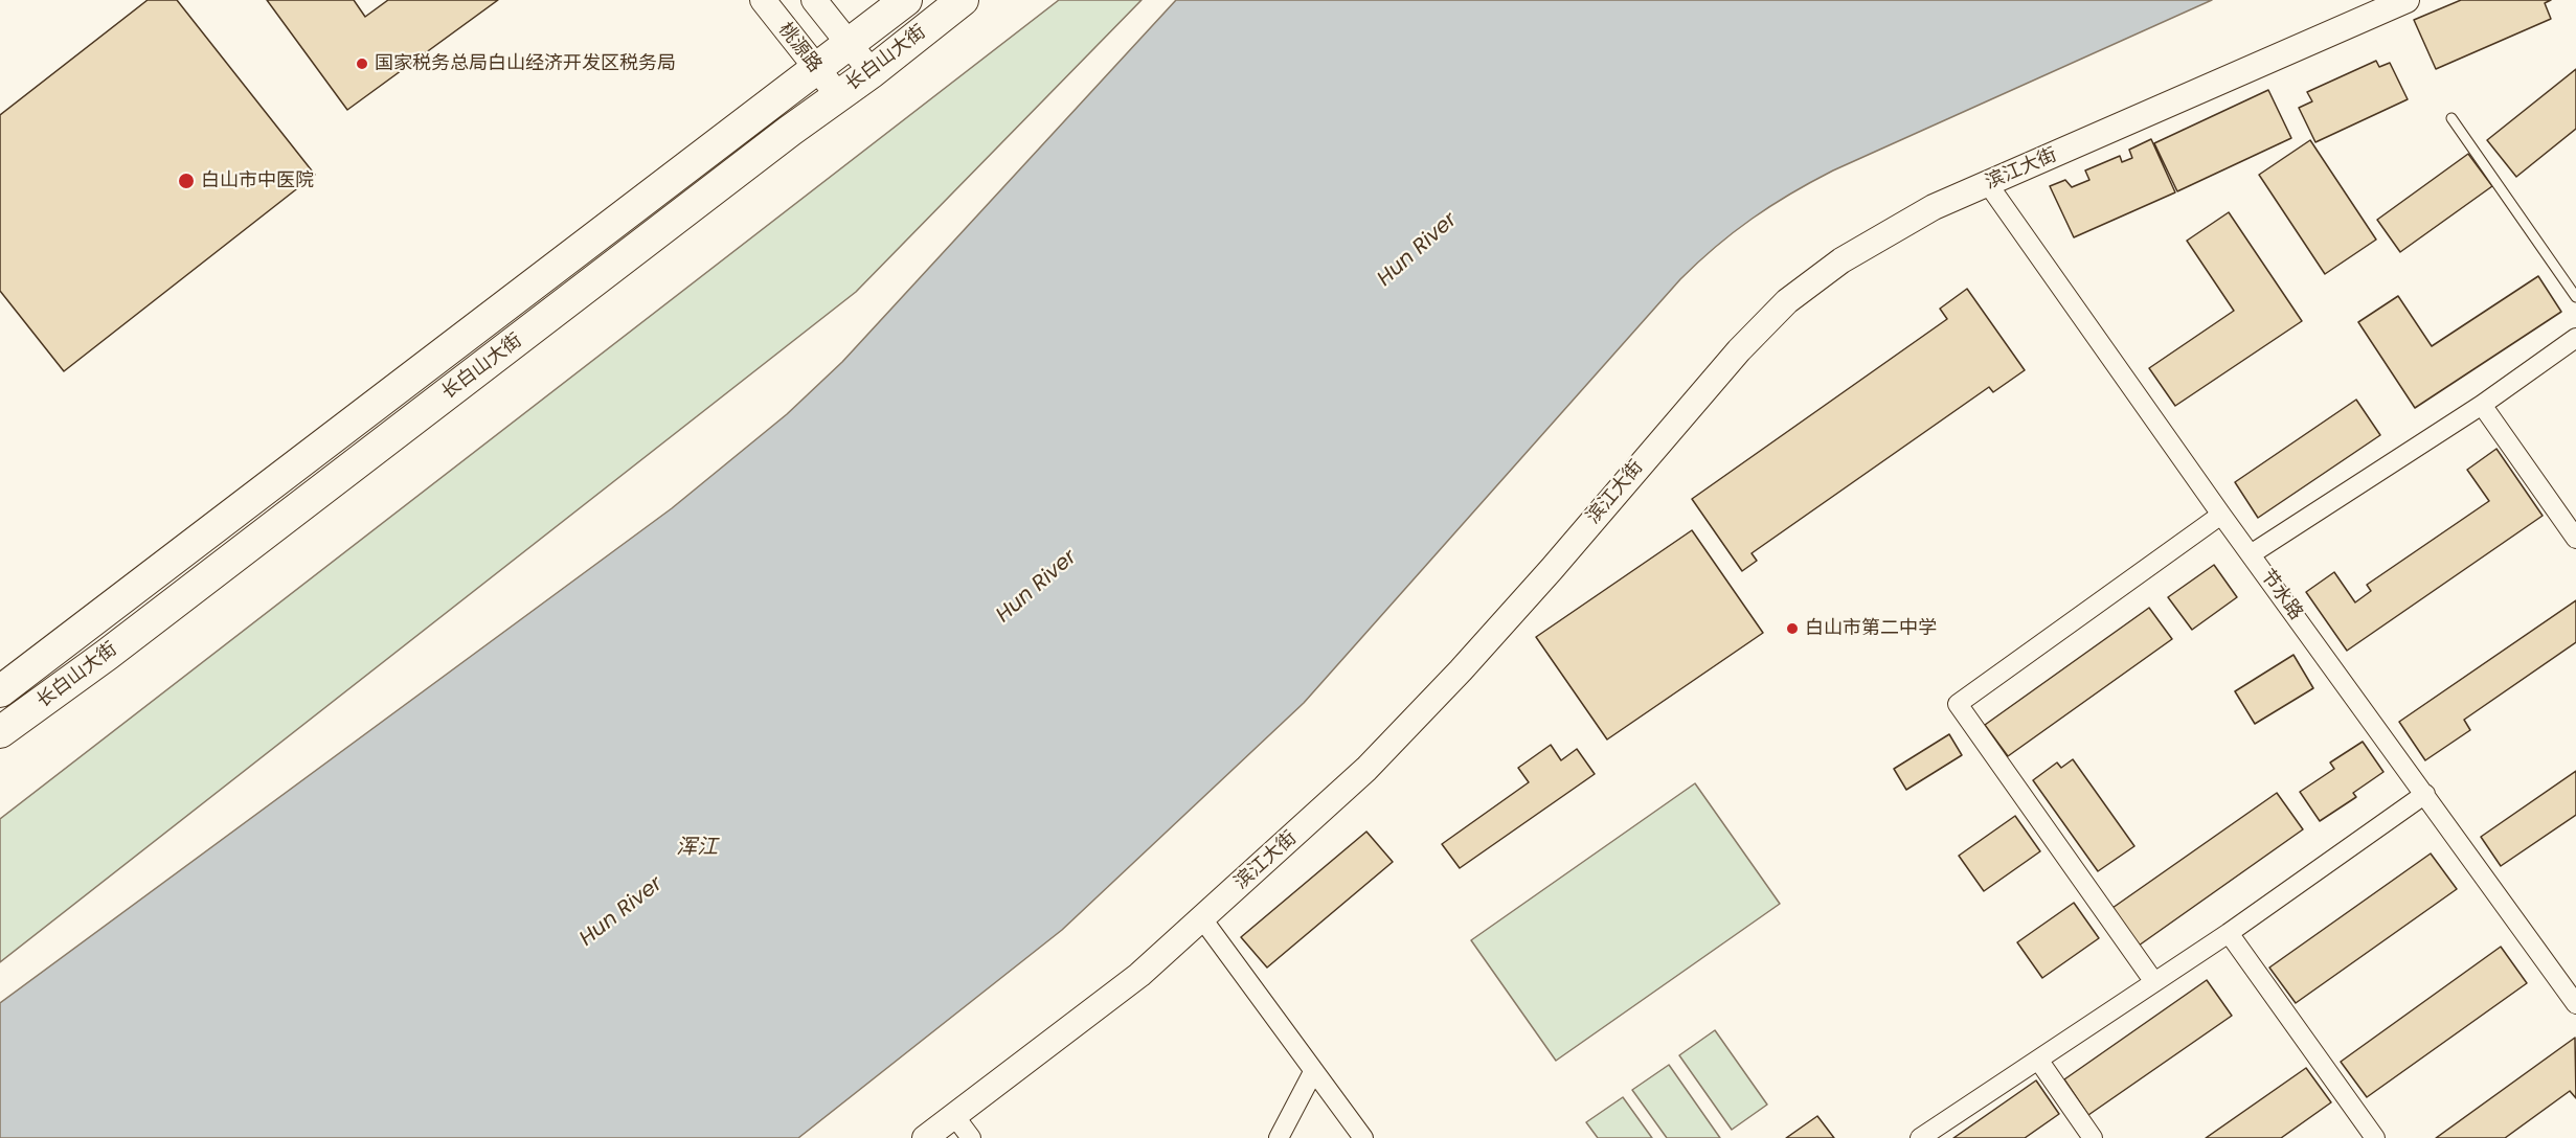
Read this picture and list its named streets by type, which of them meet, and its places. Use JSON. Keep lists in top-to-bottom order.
{
  "streets": {
    "main road": ["长白山大街"],
    "street": ["桃源路", "滨江大街", "节水路"]
  },
  "crossings": [
    ["桃源路", "长白山大街"],
    ["滨江大街", "节水路"]
  ],
  "water": ["Hun River", "浑江"],
  "places": ["国家税务总局白山经济开发区税务局", "白山市中医院", "白山市第二中学"]
}
